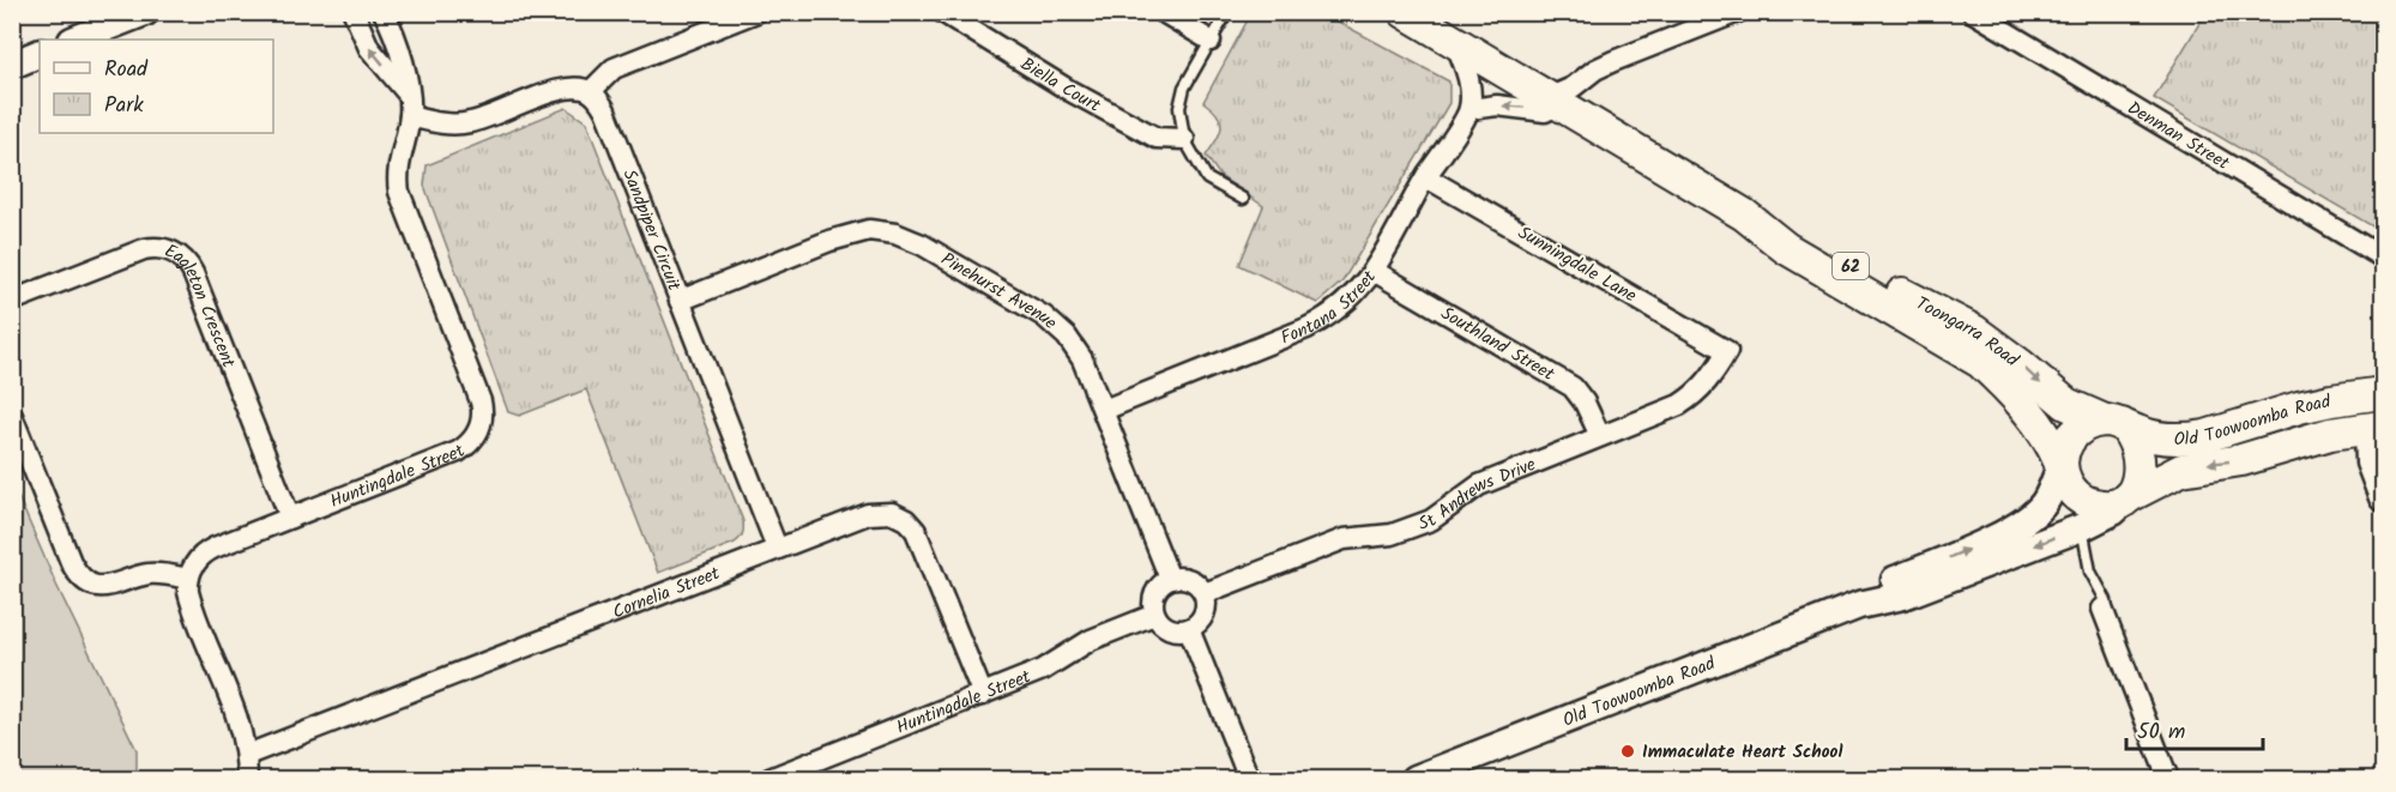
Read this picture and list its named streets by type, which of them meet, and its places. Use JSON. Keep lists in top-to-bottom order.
{
  "streets": {
    "main road": ["62", "Toongarra Road", "Old Toowoomba Road"],
    "street": [
      "Biella Court",
      "Denman Street",
      "Sandpiper Circuit",
      "Sunningdale Lane",
      "Pinehurst Avenue",
      "Fontana Street",
      "Eagleton Crescent",
      "Southland Street",
      "Huntingdale Street",
      "St Andrews Drive",
      "Cornelia Street"
    ]
  },
  "crossings": [
    ["Sandpiper Circuit", "Pinehurst Avenue"],
    ["Sandpiper Circuit", "Cornelia Street"],
    ["Sunningdale Lane", "Fontana Street"],
    ["Sunningdale Lane", "St Andrews Drive"],
    ["62", "Toongarra Road"],
    ["62", "Old Toowoomba Road"],
    ["Pinehurst Avenue", "Fontana Street"],
    ["Pinehurst Avenue", "Huntingdale Street"],
    ["Pinehurst Avenue", "St Andrews Drive"],
    ["Fontana Street", "Southland Street"],
    ["Eagleton Crescent", "Huntingdale Street"],
    ["Toongarra Road", "Old Toowoomba Road"],
    ["Southland Street", "St Andrews Drive"],
    ["Huntingdale Street", "St Andrews Drive"],
    ["Huntingdale Street", "Cornelia Street"]
  ],
  "places": ["Immaculate Heart School"],
  "legend": ["Road", "Park"],
  "scale_bar": "50 m"
}
